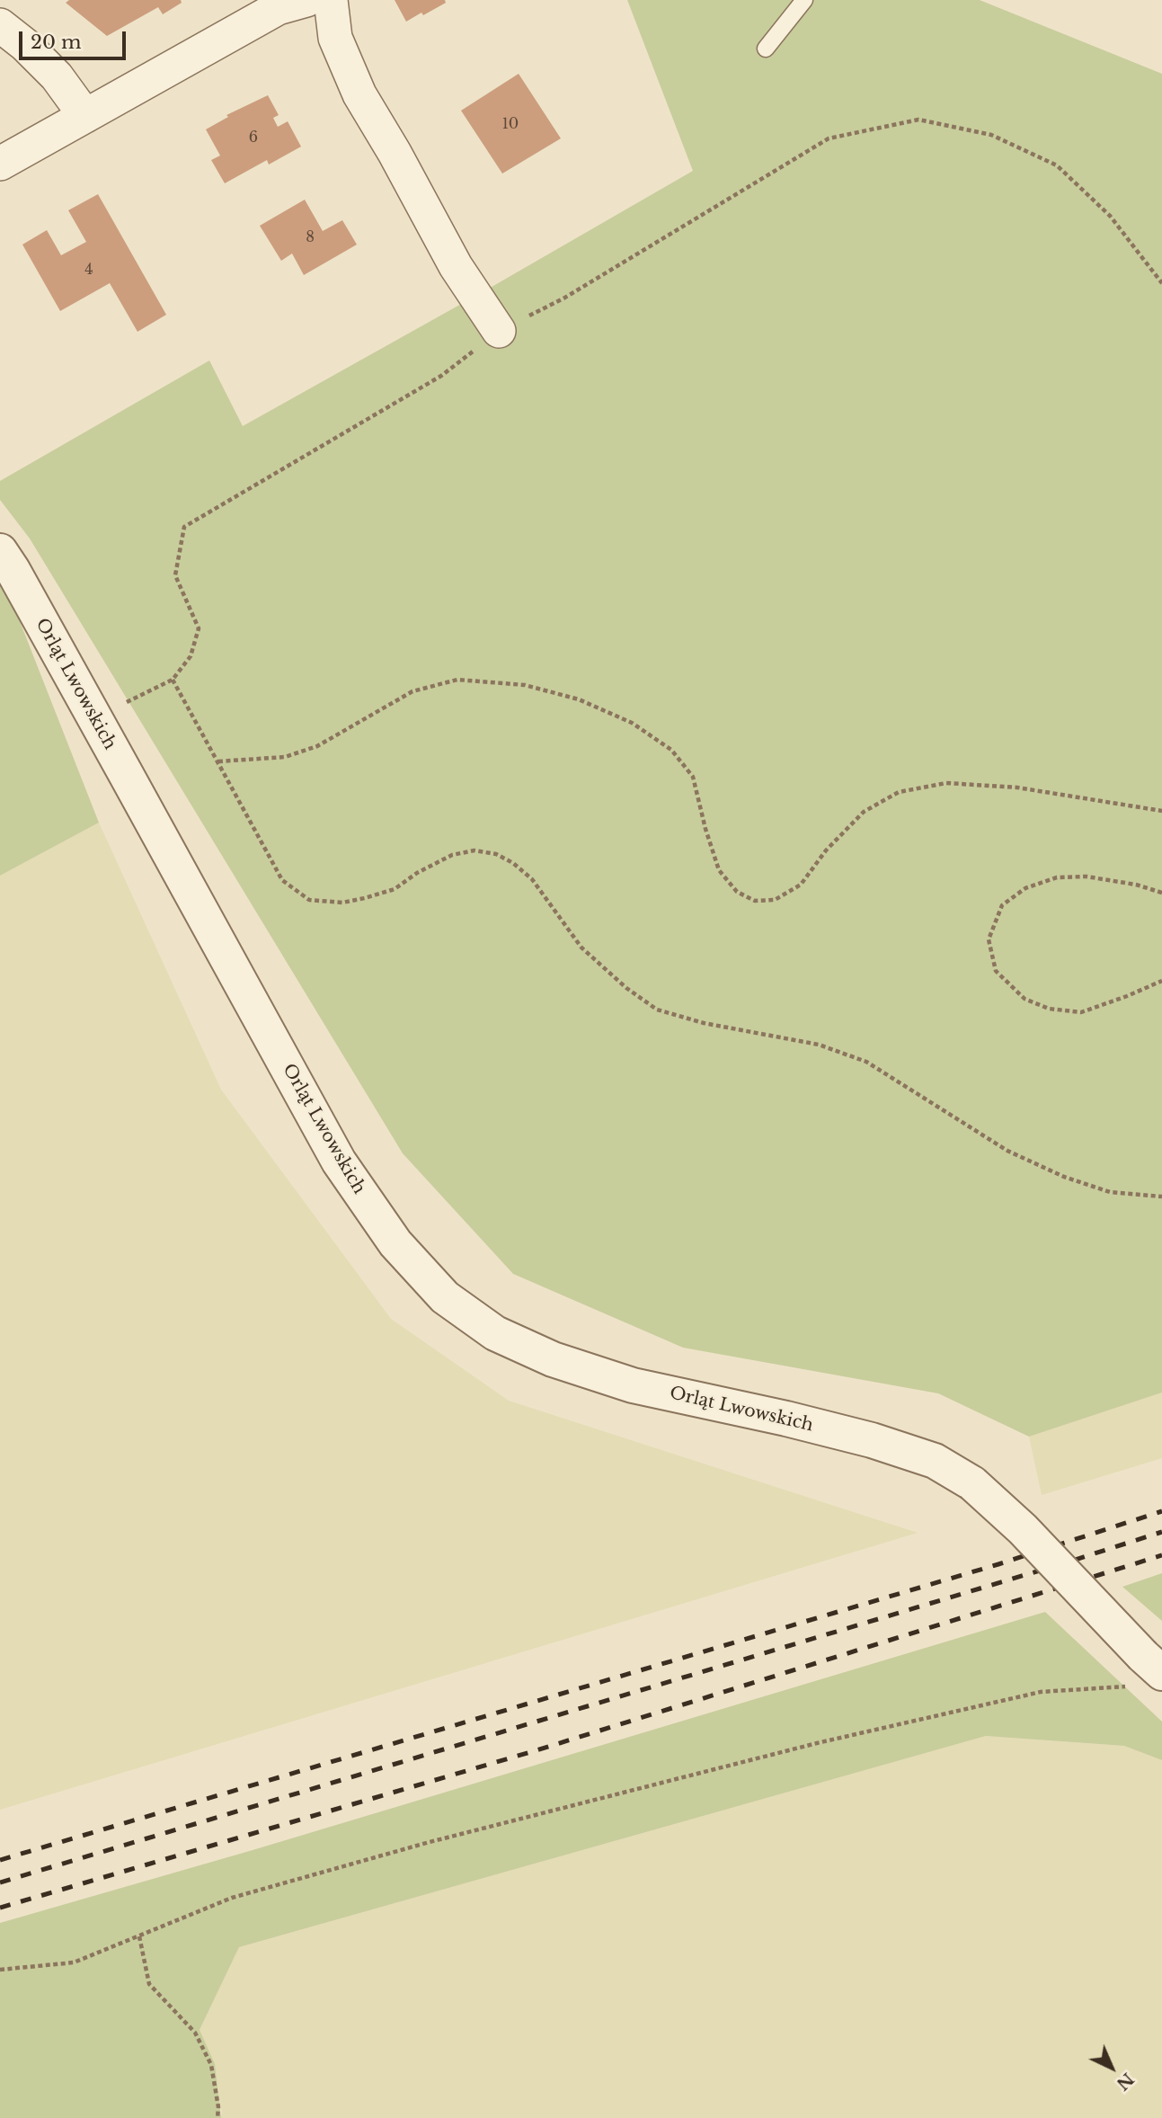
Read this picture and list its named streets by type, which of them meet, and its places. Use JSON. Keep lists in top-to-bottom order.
{
  "streets": {
    "street": ["Orląt Lwowskich"]
  },
  "house_numbers": [
    "10",
    "6",
    "8",
    "4"
  ],
  "scale_bar": "20 m",
  "north": "bottom right"
}
